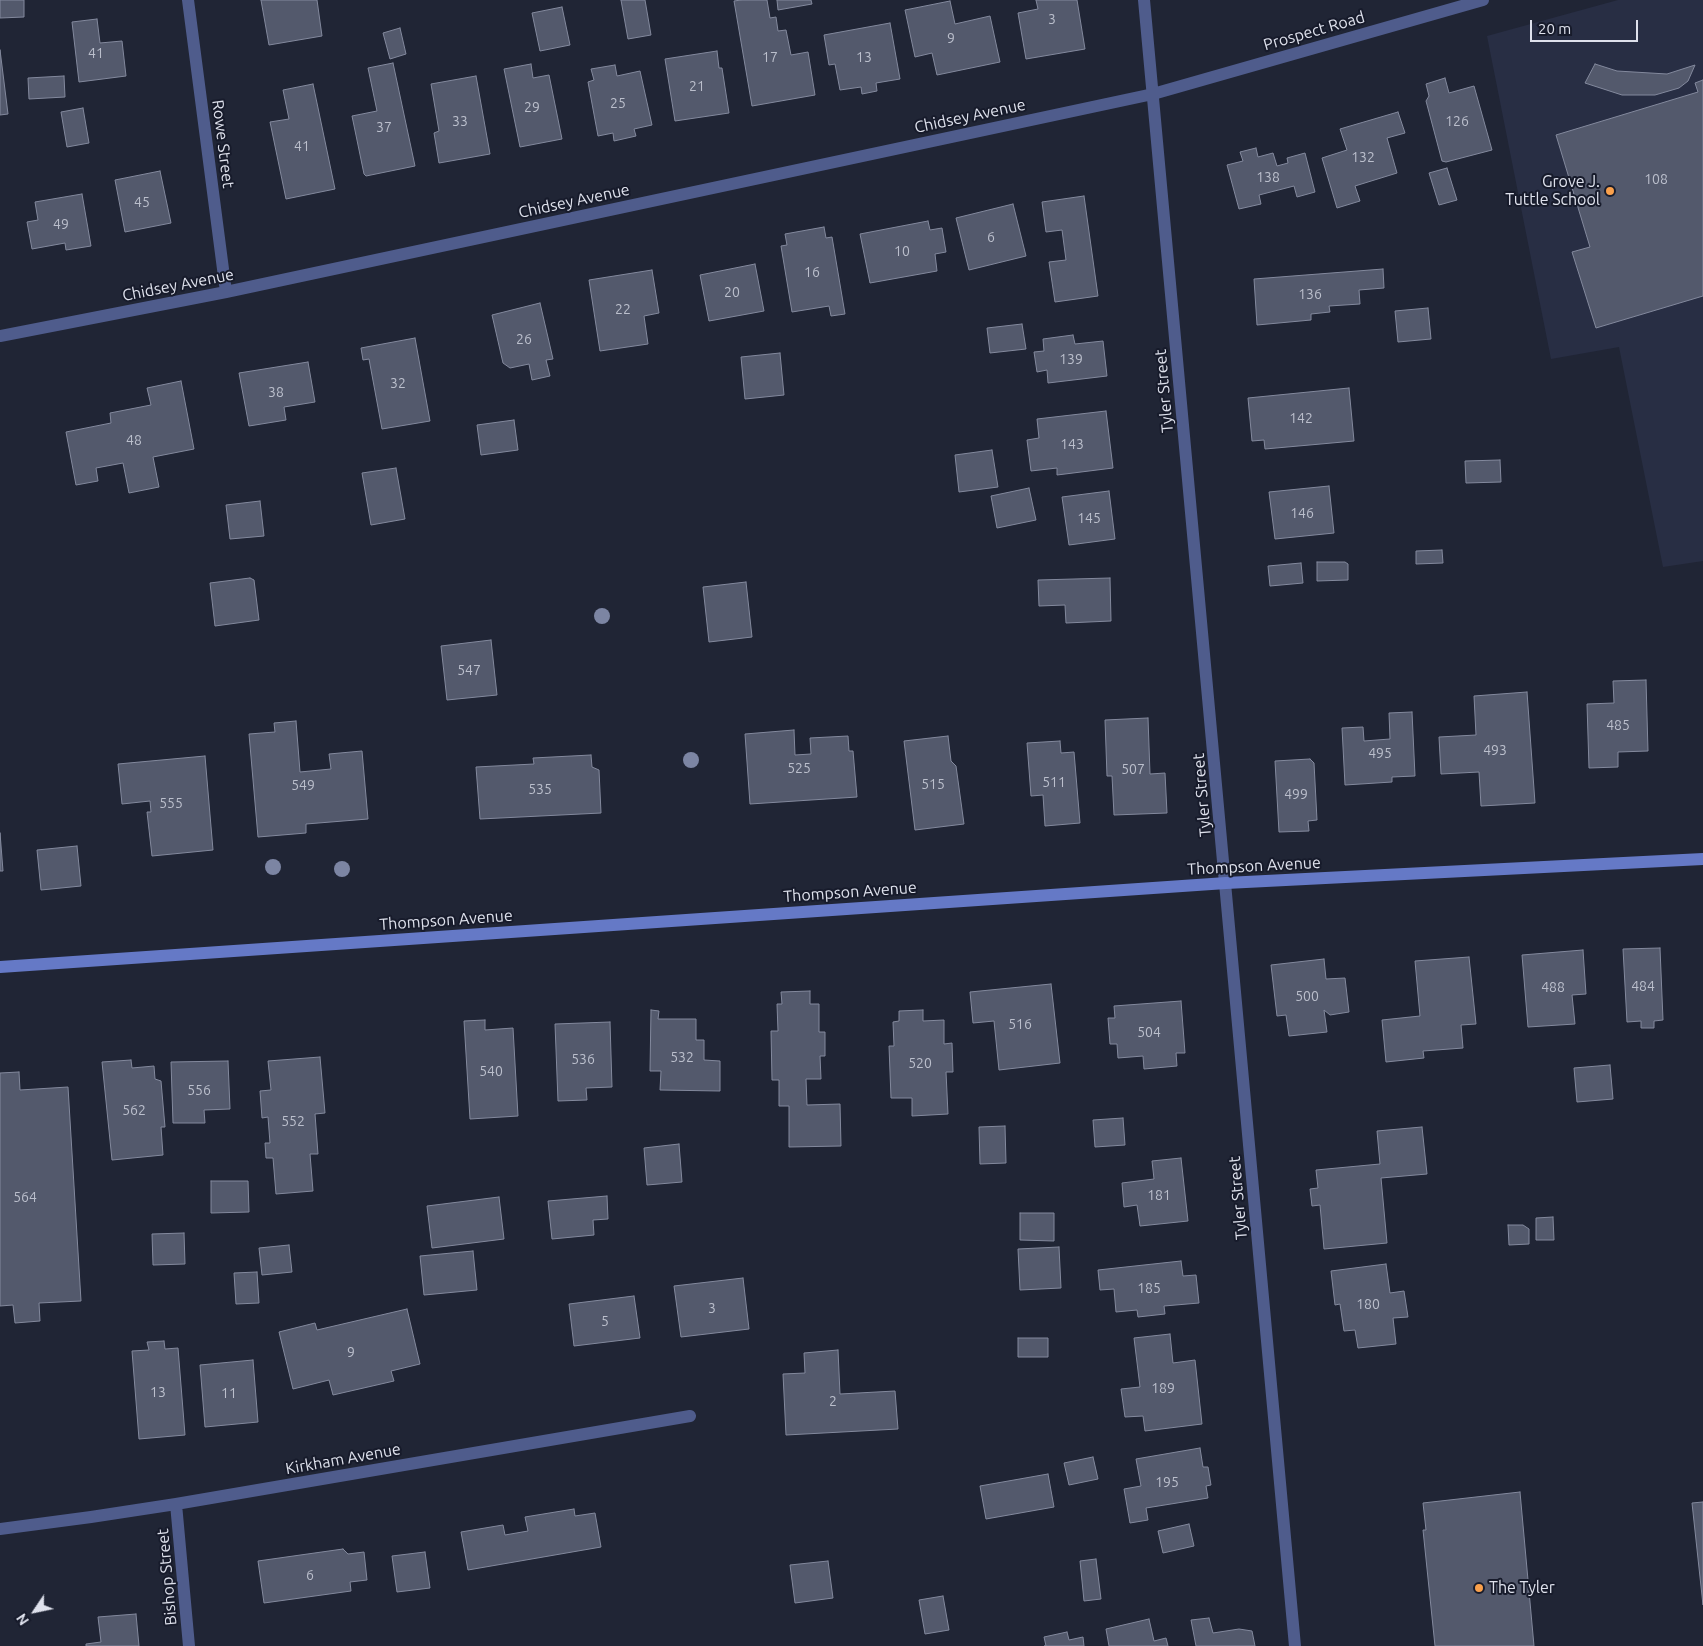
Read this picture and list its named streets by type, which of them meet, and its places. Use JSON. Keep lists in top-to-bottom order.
{
  "streets": {
    "main road": ["Thompson Avenue"],
    "street": [
      "Prospect Road",
      "Chidsey Avenue",
      "Rowe Street",
      "Tyler Street",
      "Kirkham Avenue",
      "Bishop Street"
    ]
  },
  "crossings": [
    ["Prospect Road", "Chidsey Avenue"],
    ["Prospect Road", "Tyler Street"],
    ["Chidsey Avenue", "Rowe Street"],
    ["Chidsey Avenue", "Tyler Street"],
    ["Tyler Street", "Thompson Avenue"],
    ["Kirkham Avenue", "Bishop Street"]
  ],
  "places": ["Grove J. Tuttle School", "The Tyler"],
  "house_numbers": [
    "3",
    "9",
    "41",
    "17",
    "13",
    "21",
    "25",
    "29",
    "33",
    "126",
    "37",
    "41",
    "132",
    "138",
    "108",
    "45",
    "49",
    "6",
    "10",
    "16",
    "20",
    "136",
    "22",
    "26",
    "139",
    "32",
    "38",
    "142",
    "48",
    "143",
    "146",
    "145",
    "547",
    "485",
    "493",
    "495",
    "525",
    "507",
    "511",
    "515",
    "549",
    "535",
    "499",
    "555",
    "484",
    "488",
    "500",
    "516",
    "504",
    "532",
    "536",
    "520",
    "540",
    "556",
    "562",
    "552",
    "181",
    "564",
    "185",
    "180",
    "3",
    "5",
    "9",
    "189",
    "13",
    "11",
    "2",
    "195",
    "6"
  ],
  "scale_bar": "20 m",
  "north": "bottom left"
}
